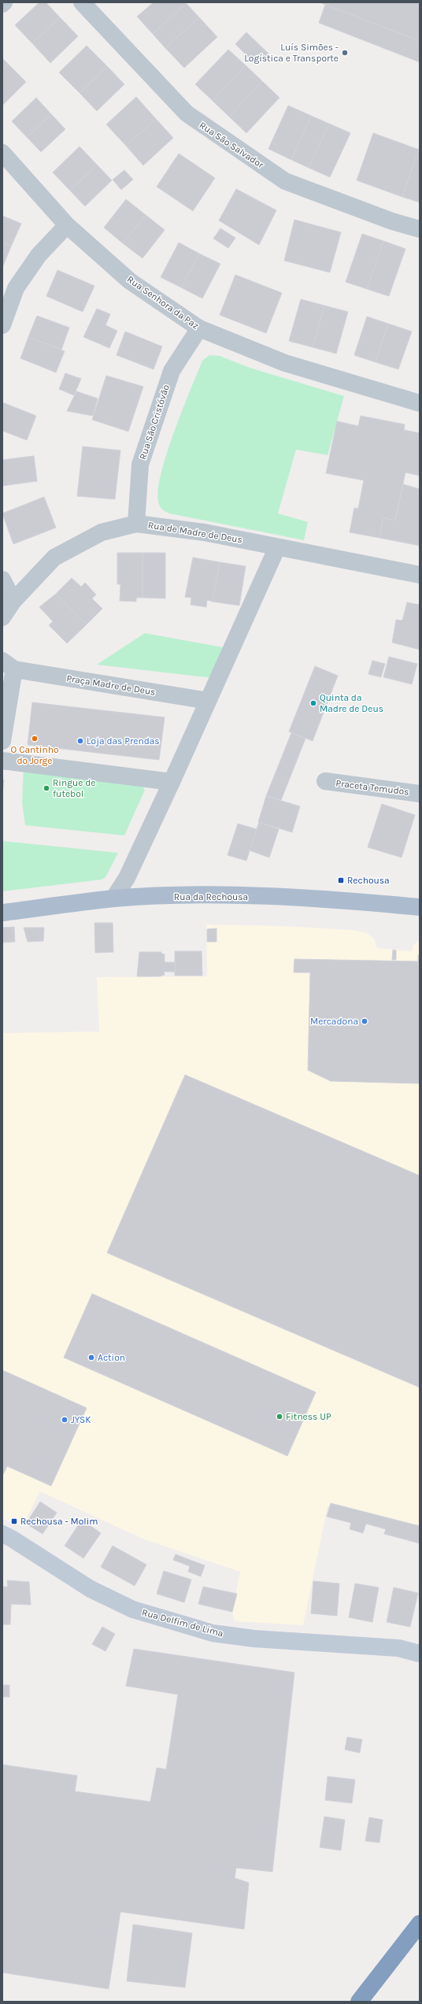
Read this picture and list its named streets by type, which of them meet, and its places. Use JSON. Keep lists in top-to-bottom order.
{
  "streets": {
    "main road": ["Rua da Rechousa", "Rua Delfim de Lima"],
    "street": [
      "Rua São Salvador",
      "Rua Senhora da Paz",
      "Rua São Cristóvão",
      "Rua de Madre de Deus",
      "Praça Madre de Deus",
      "Praceta Temudos"
    ]
  },
  "crossings": [
    ["Rua Senhora da Paz", "Rua São Cristóvão"],
    ["Rua São Cristóvão", "Rua de Madre de Deus"]
  ],
  "places": {
    "other": [
      "Luís Simões - Logística e Transporte",
      "Quinta da Madre de Deus",
      "O Cantinho do Jorge",
      "Loja das Prendas",
      "Ringue de futebol",
      "Mercadona",
      "Action",
      "Fitness UP",
      "JYSK"
    ],
    "transit": ["Rechousa", "Rechousa - Molim"]
  }
}
